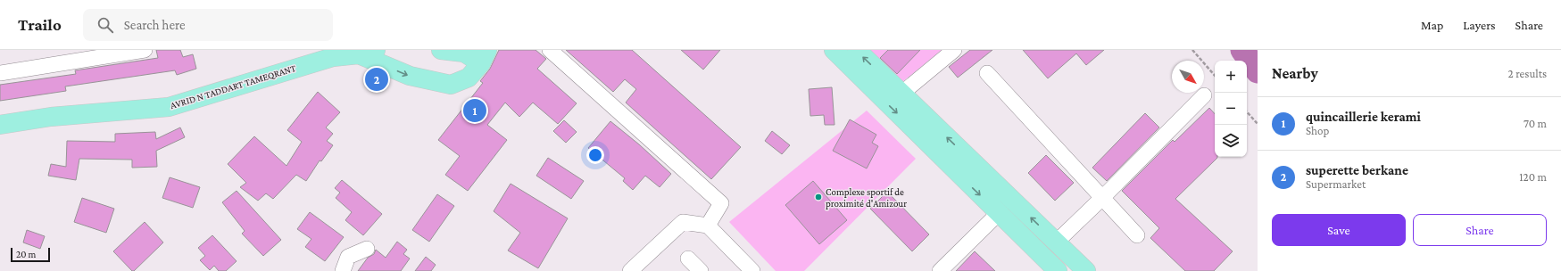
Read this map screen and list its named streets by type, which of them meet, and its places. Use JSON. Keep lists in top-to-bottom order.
{
  "streets": {
    "main road": ["AVRID N TADDART TAMEQRANT"]
  },
  "places": ["Complexe sportif de proximité d'Amizour"],
  "scale_bar": "20 m",
  "north": "bottom right",
  "page": {
    "header": "Trailo",
    "search": "Search here",
    "nav": ["Map", "Layers", "Share"],
    "heading": ["Nearby", "2 results"],
    "map_buttons": ["+", "−"],
    "pins": ["2", "1"],
    "list": [
      {
        "mark": "1",
        "name": "quincaillerie kerami",
        "note": "Shop",
        "value": "70 m"
      },
      {
        "mark": "2",
        "name": "superette berkane",
        "note": "Supermarket",
        "value": "120 m"
      }
    ],
    "buttons": ["Save", "Share"],
    "scale": "20 m"
  }
}
